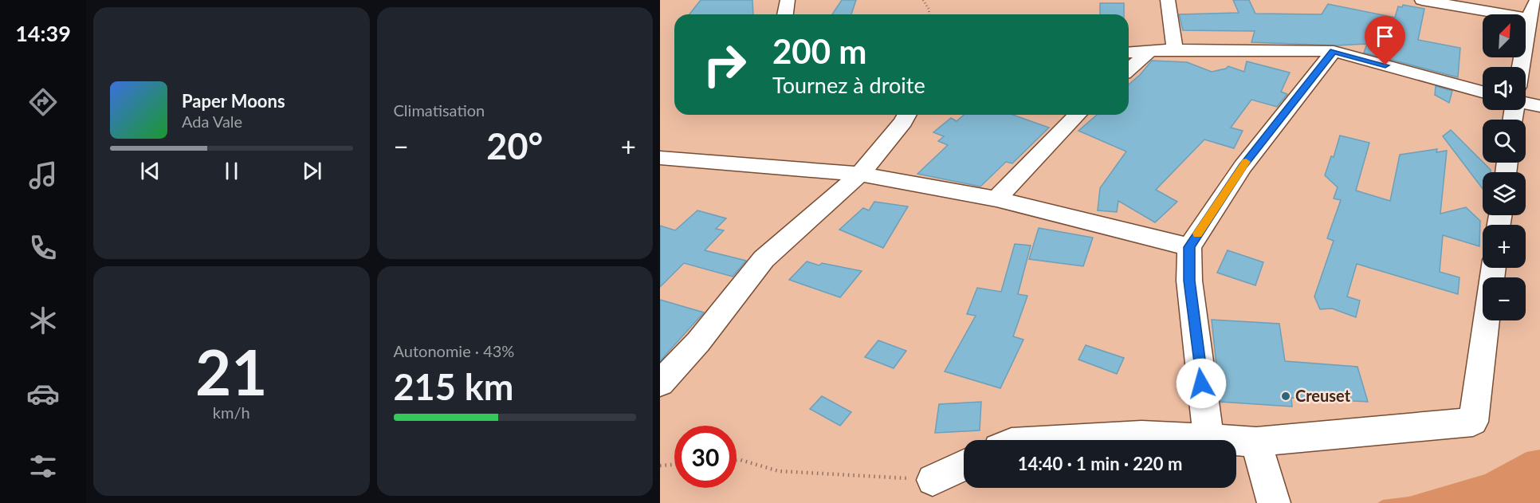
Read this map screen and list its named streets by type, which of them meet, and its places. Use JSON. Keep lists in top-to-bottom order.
{
  "places": ["Creuset"],
  "north": "top right",
  "page": {
    "tabs": "14:39",
    "tile": [
      "Climatisation",
      ["21", "km/h"],
      ["Autonomie · 43%", "215 km"]
    ],
    "map_buttons": ["+", "−"],
    "turn": ["200 m", "Tournez à droite"],
    "song": ["Paper Moons", "Ada Vale"],
    "heat": ["−", "20°", "+"],
    "limit": "30",
    "trip": "14:40 · 1 min · 220 m"
  }
}
